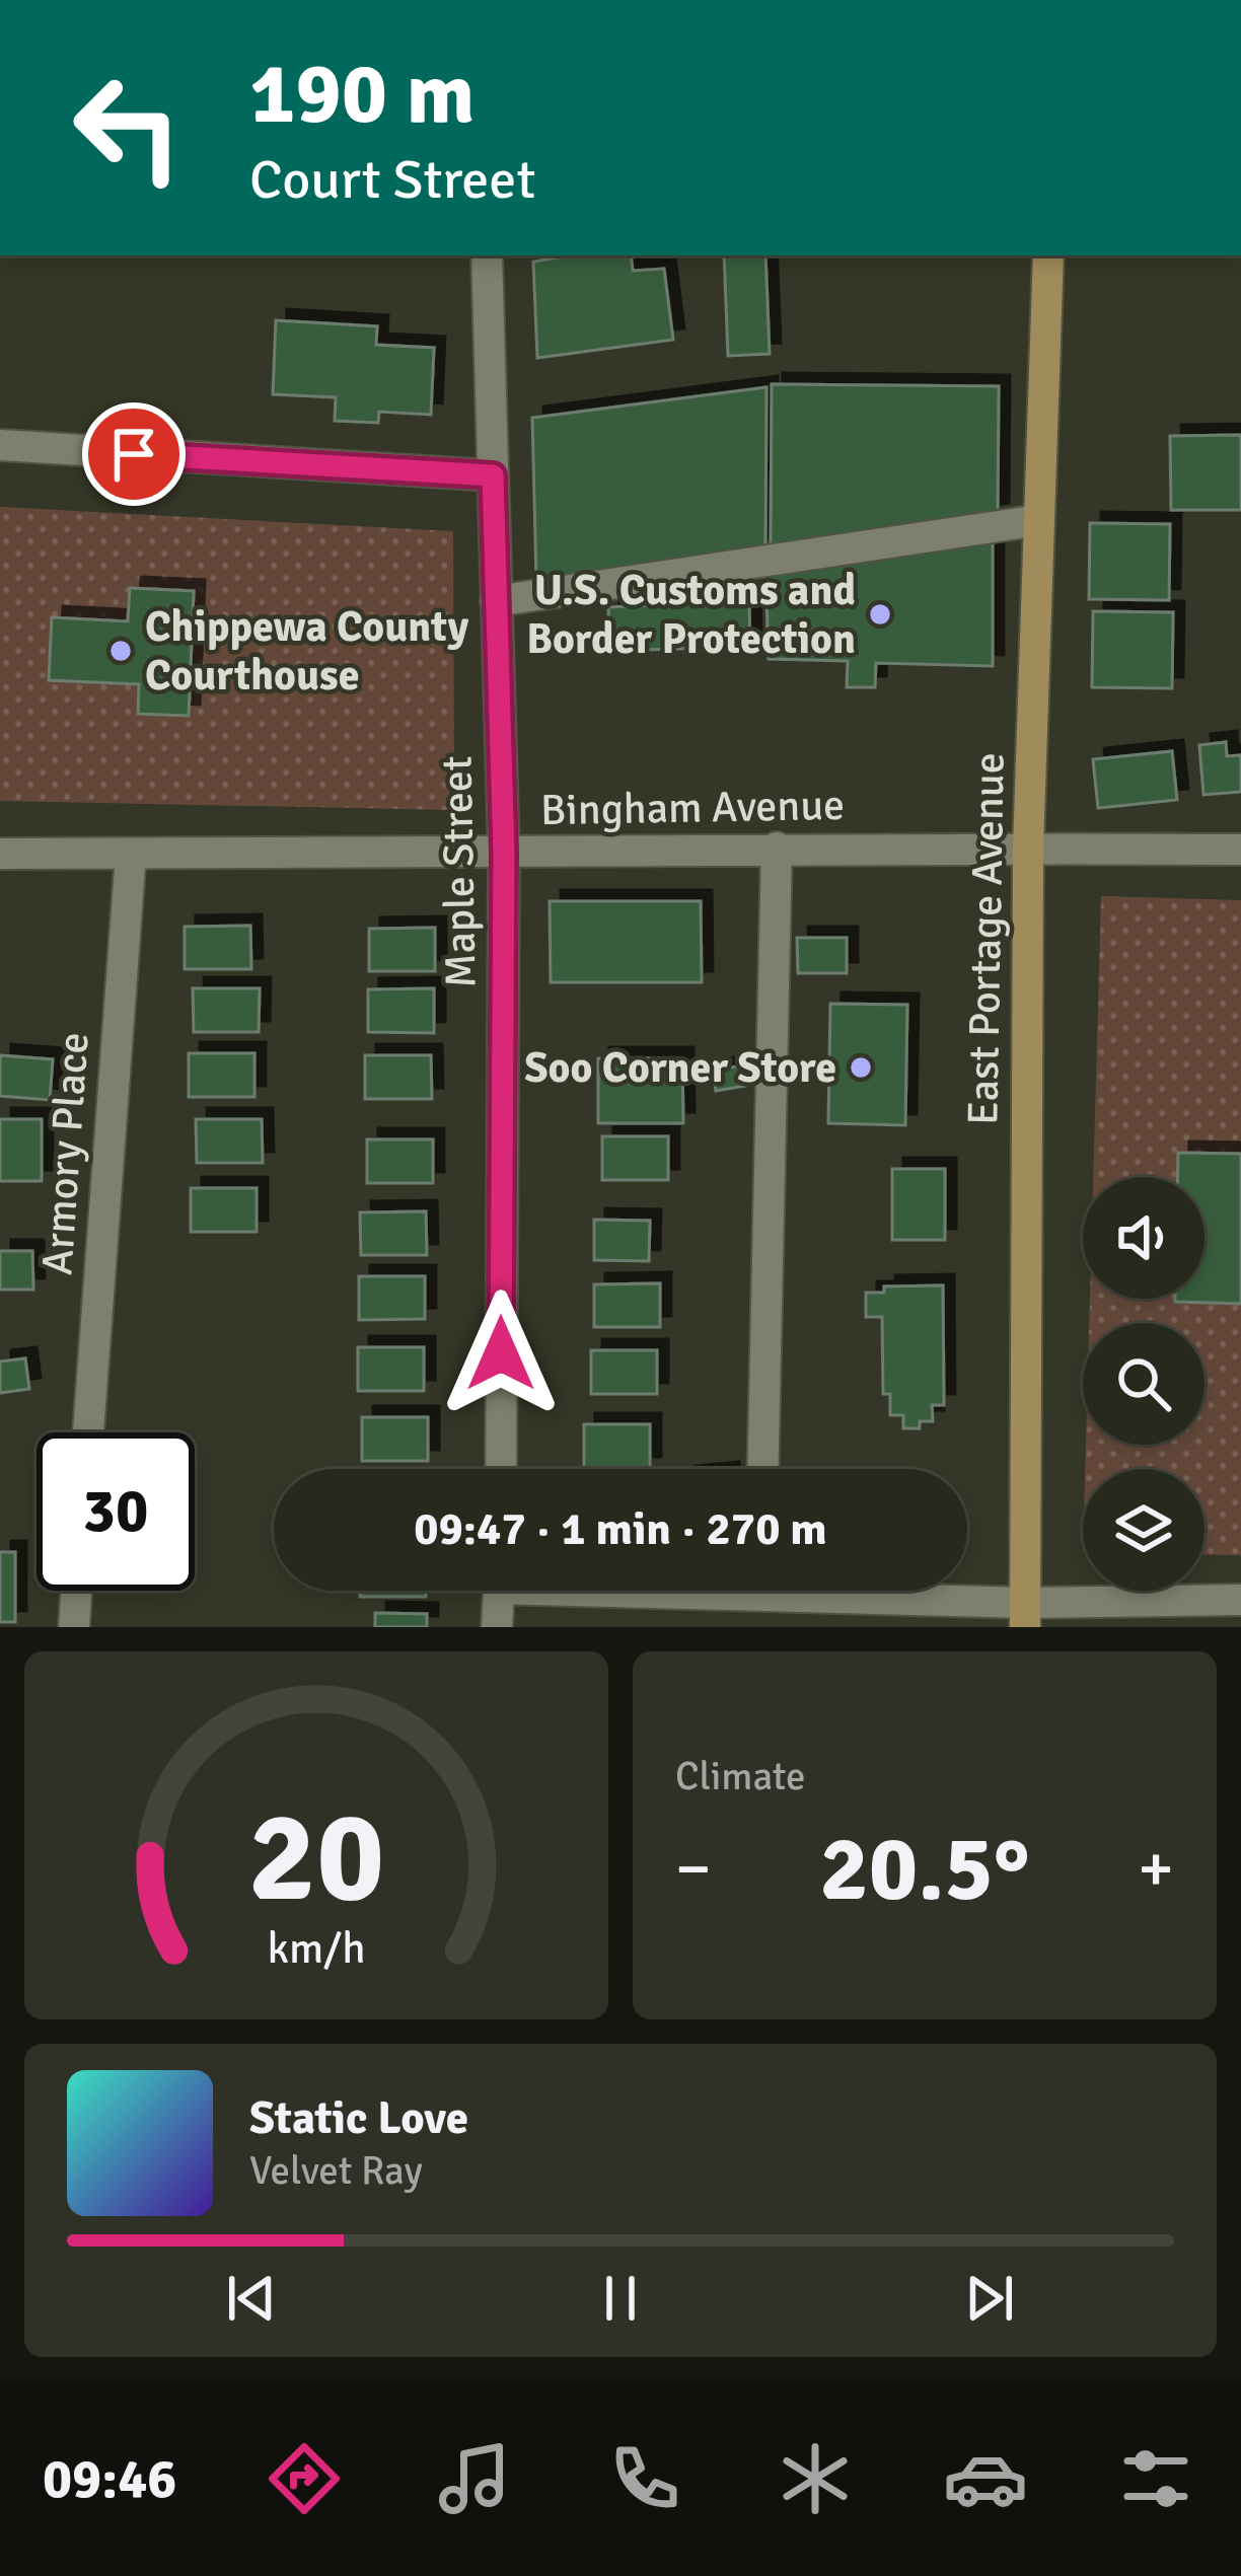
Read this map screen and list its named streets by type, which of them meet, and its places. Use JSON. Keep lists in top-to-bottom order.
{
  "streets": {
    "main road": ["East Portage Avenue"],
    "street": ["Bingham Avenue", "Maple Street", "Armory Place"]
  },
  "crossings": [
    ["Bingham Avenue", "Maple Street"],
    ["Bingham Avenue", "East Portage Avenue"],
    ["Bingham Avenue", "Armory Place"]
  ],
  "places": ["U.S. Customs and Border Protection", "Chippewa County Courthouse", "Soo Corner Store"],
  "page": {
    "turn": ["190 m", "Court Street"],
    "limit": "30",
    "trip": "09:47 · 1 min · 270 m",
    "tile": "Climate",
    "heat": ["−", "20.5°", "+"],
    "song": ["Static Love", "Velvet Ray"],
    "tabs": "09:46",
    "gauge": ["20", "km/h"]
  }
}
